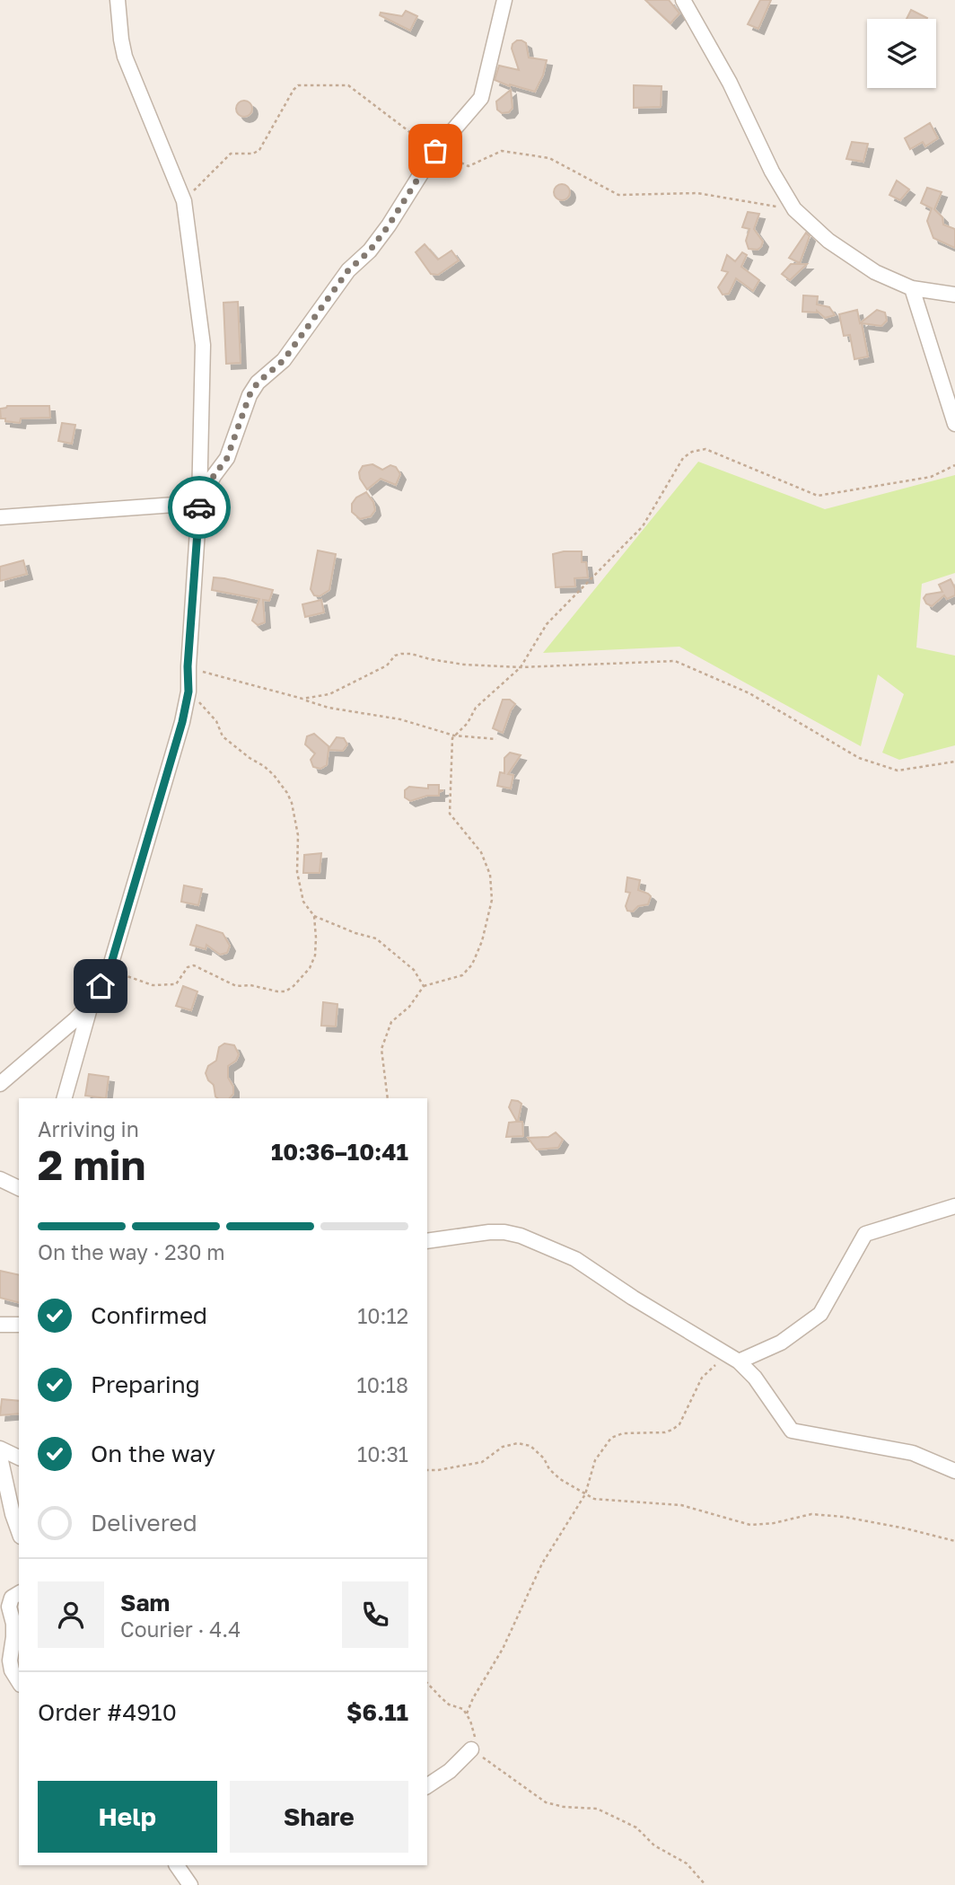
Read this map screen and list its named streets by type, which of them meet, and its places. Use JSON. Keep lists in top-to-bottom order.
{
  "page": {
    "heading": ["2 min", "Arriving in", "10:36–10:41"],
    "panel": [
      "Sam",
      "Courier · 4.4",
      "Order #4910",
      "$6.11"
    ],
    "bar": "On the way · 230 m",
    "list": [
      ["Confirmed", "10:12"],
      ["Preparing", "10:18"],
      ["On the way", "10:31"],
      "Delivered"
    ],
    "buttons": ["Help", "Share"]
  }
}
